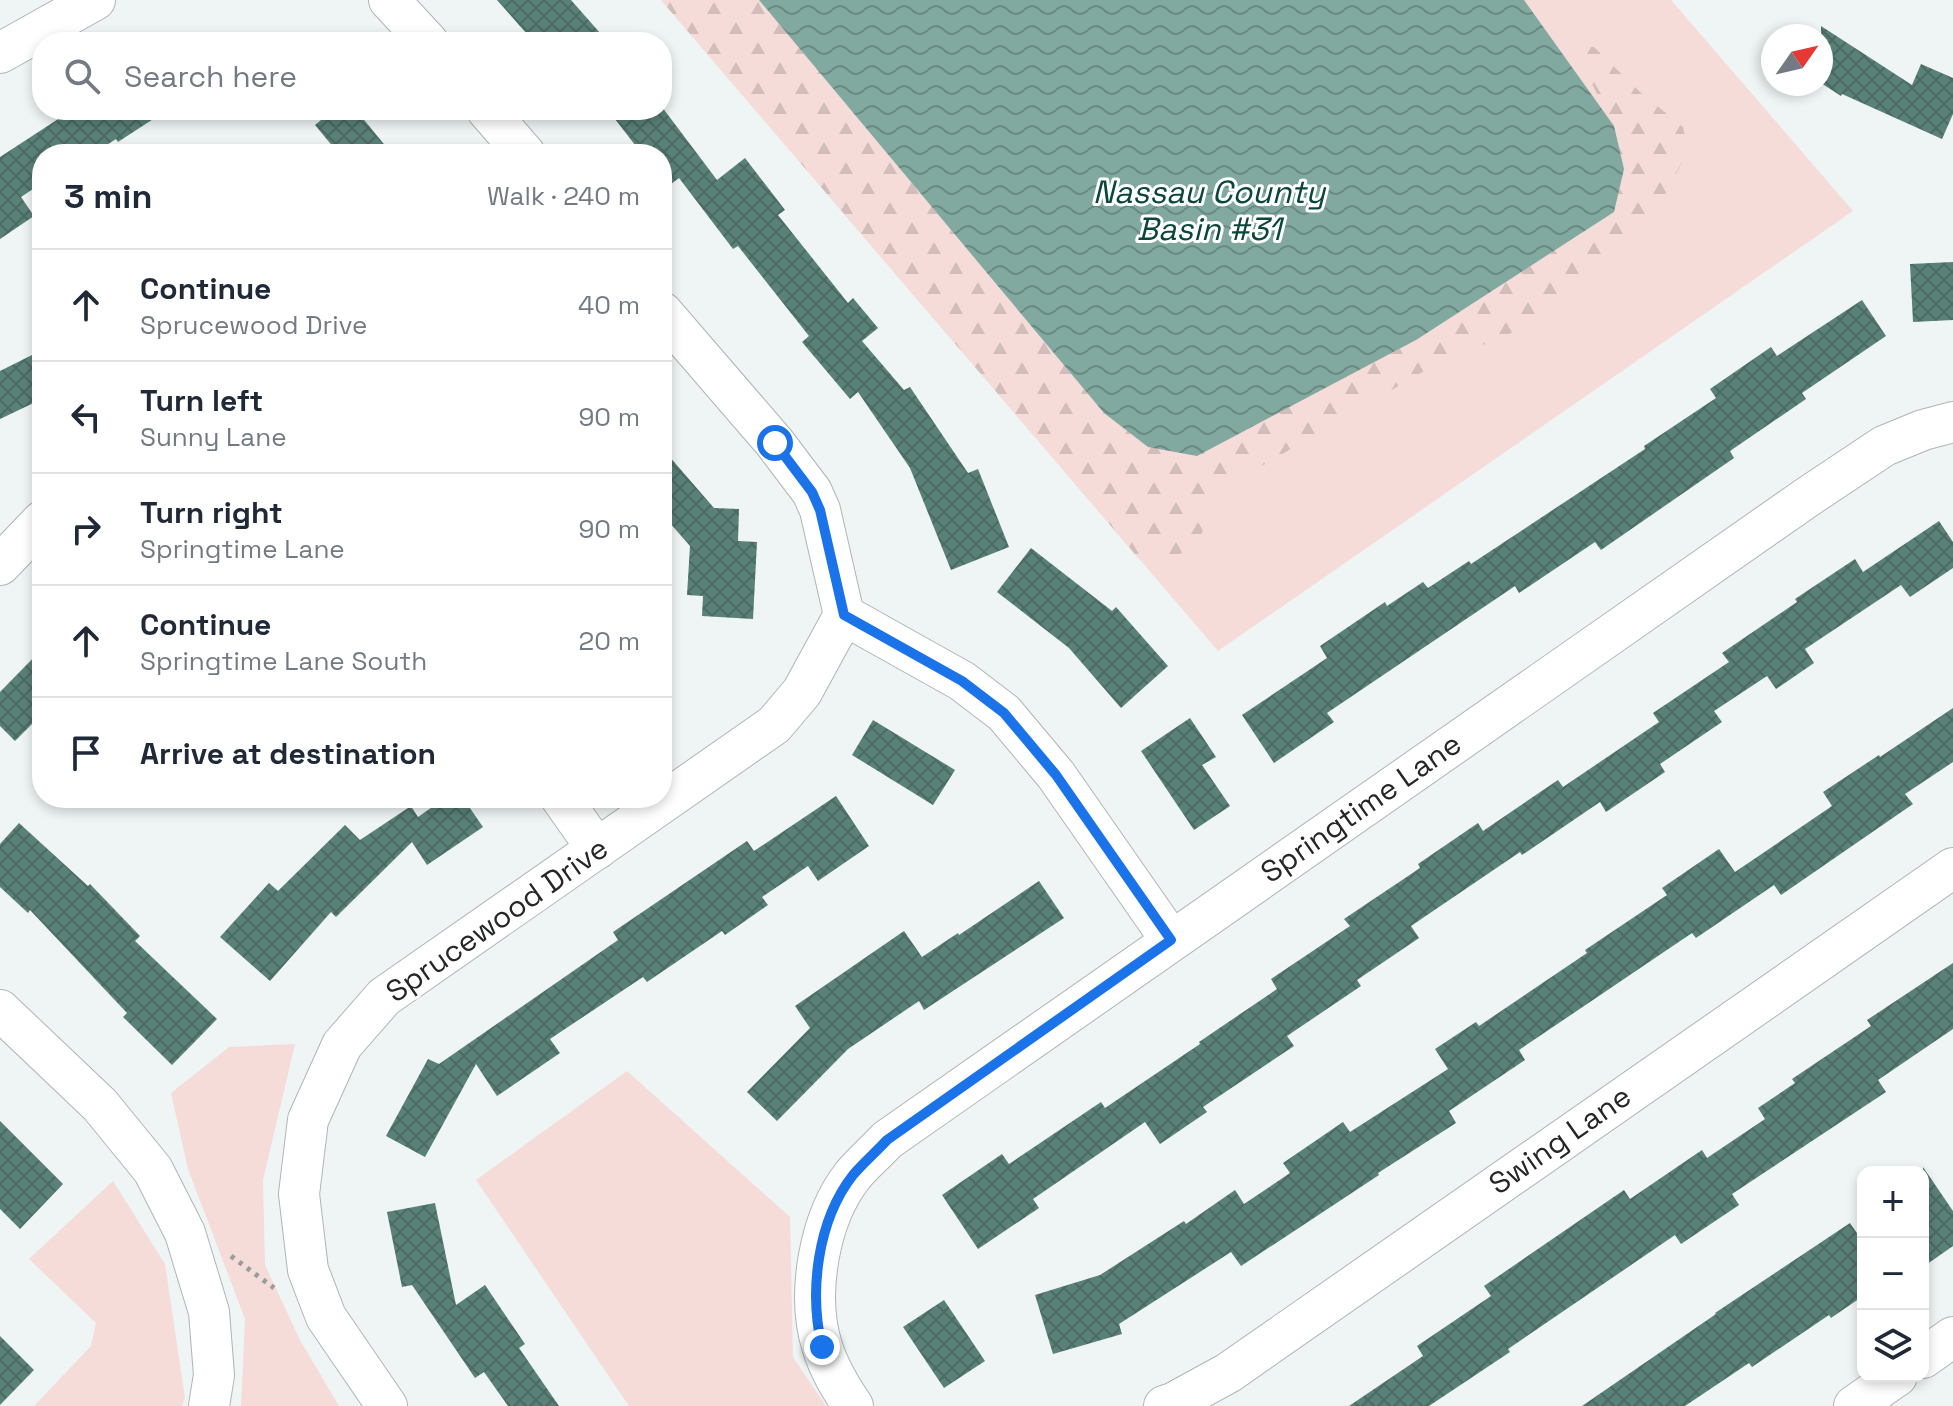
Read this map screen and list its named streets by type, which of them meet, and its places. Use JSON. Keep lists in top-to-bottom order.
{
  "streets": {
    "street": ["Springtime Lane", "Sprucewood Drive", "Swing Lane"]
  },
  "water": ["Nassau County Basin #31"],
  "north": "top right",
  "page": {
    "search": "Search here",
    "heading": ["3 min", "Walk · 240 m"],
    "list": [
      ["Continue", "Sprucewood Drive", "40 m"],
      ["Turn left", "Sunny Lane", "90 m"],
      ["Turn right", "Springtime Lane", "90 m"],
      ["Continue", "Springtime Lane South", "20 m"],
      "Arrive at destination"
    ],
    "map_buttons": ["+", "−"]
  }
}
